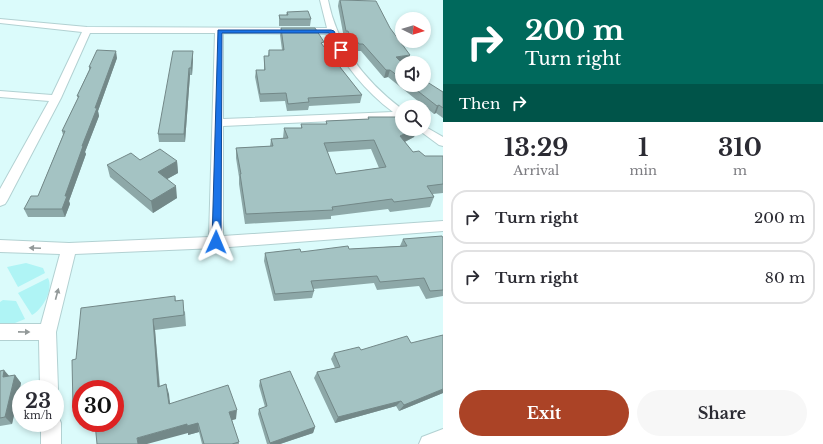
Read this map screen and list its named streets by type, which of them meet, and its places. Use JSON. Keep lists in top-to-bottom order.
{
  "north": "right",
  "page": {
    "turn": ["200 m", "Turn right"],
    "then": "Then",
    "eta": [
      "13:29",
      "Arrival",
      "1",
      "min",
      "310",
      "m"
    ],
    "list": [
      {
        "name": "Turn right",
        "value": "200 m"
      },
      {
        "name": "Turn right",
        "value": "80 m"
      }
    ],
    "speed": "23 km/h",
    "limit": "30",
    "buttons": ["Exit", "Share"]
  }
}
